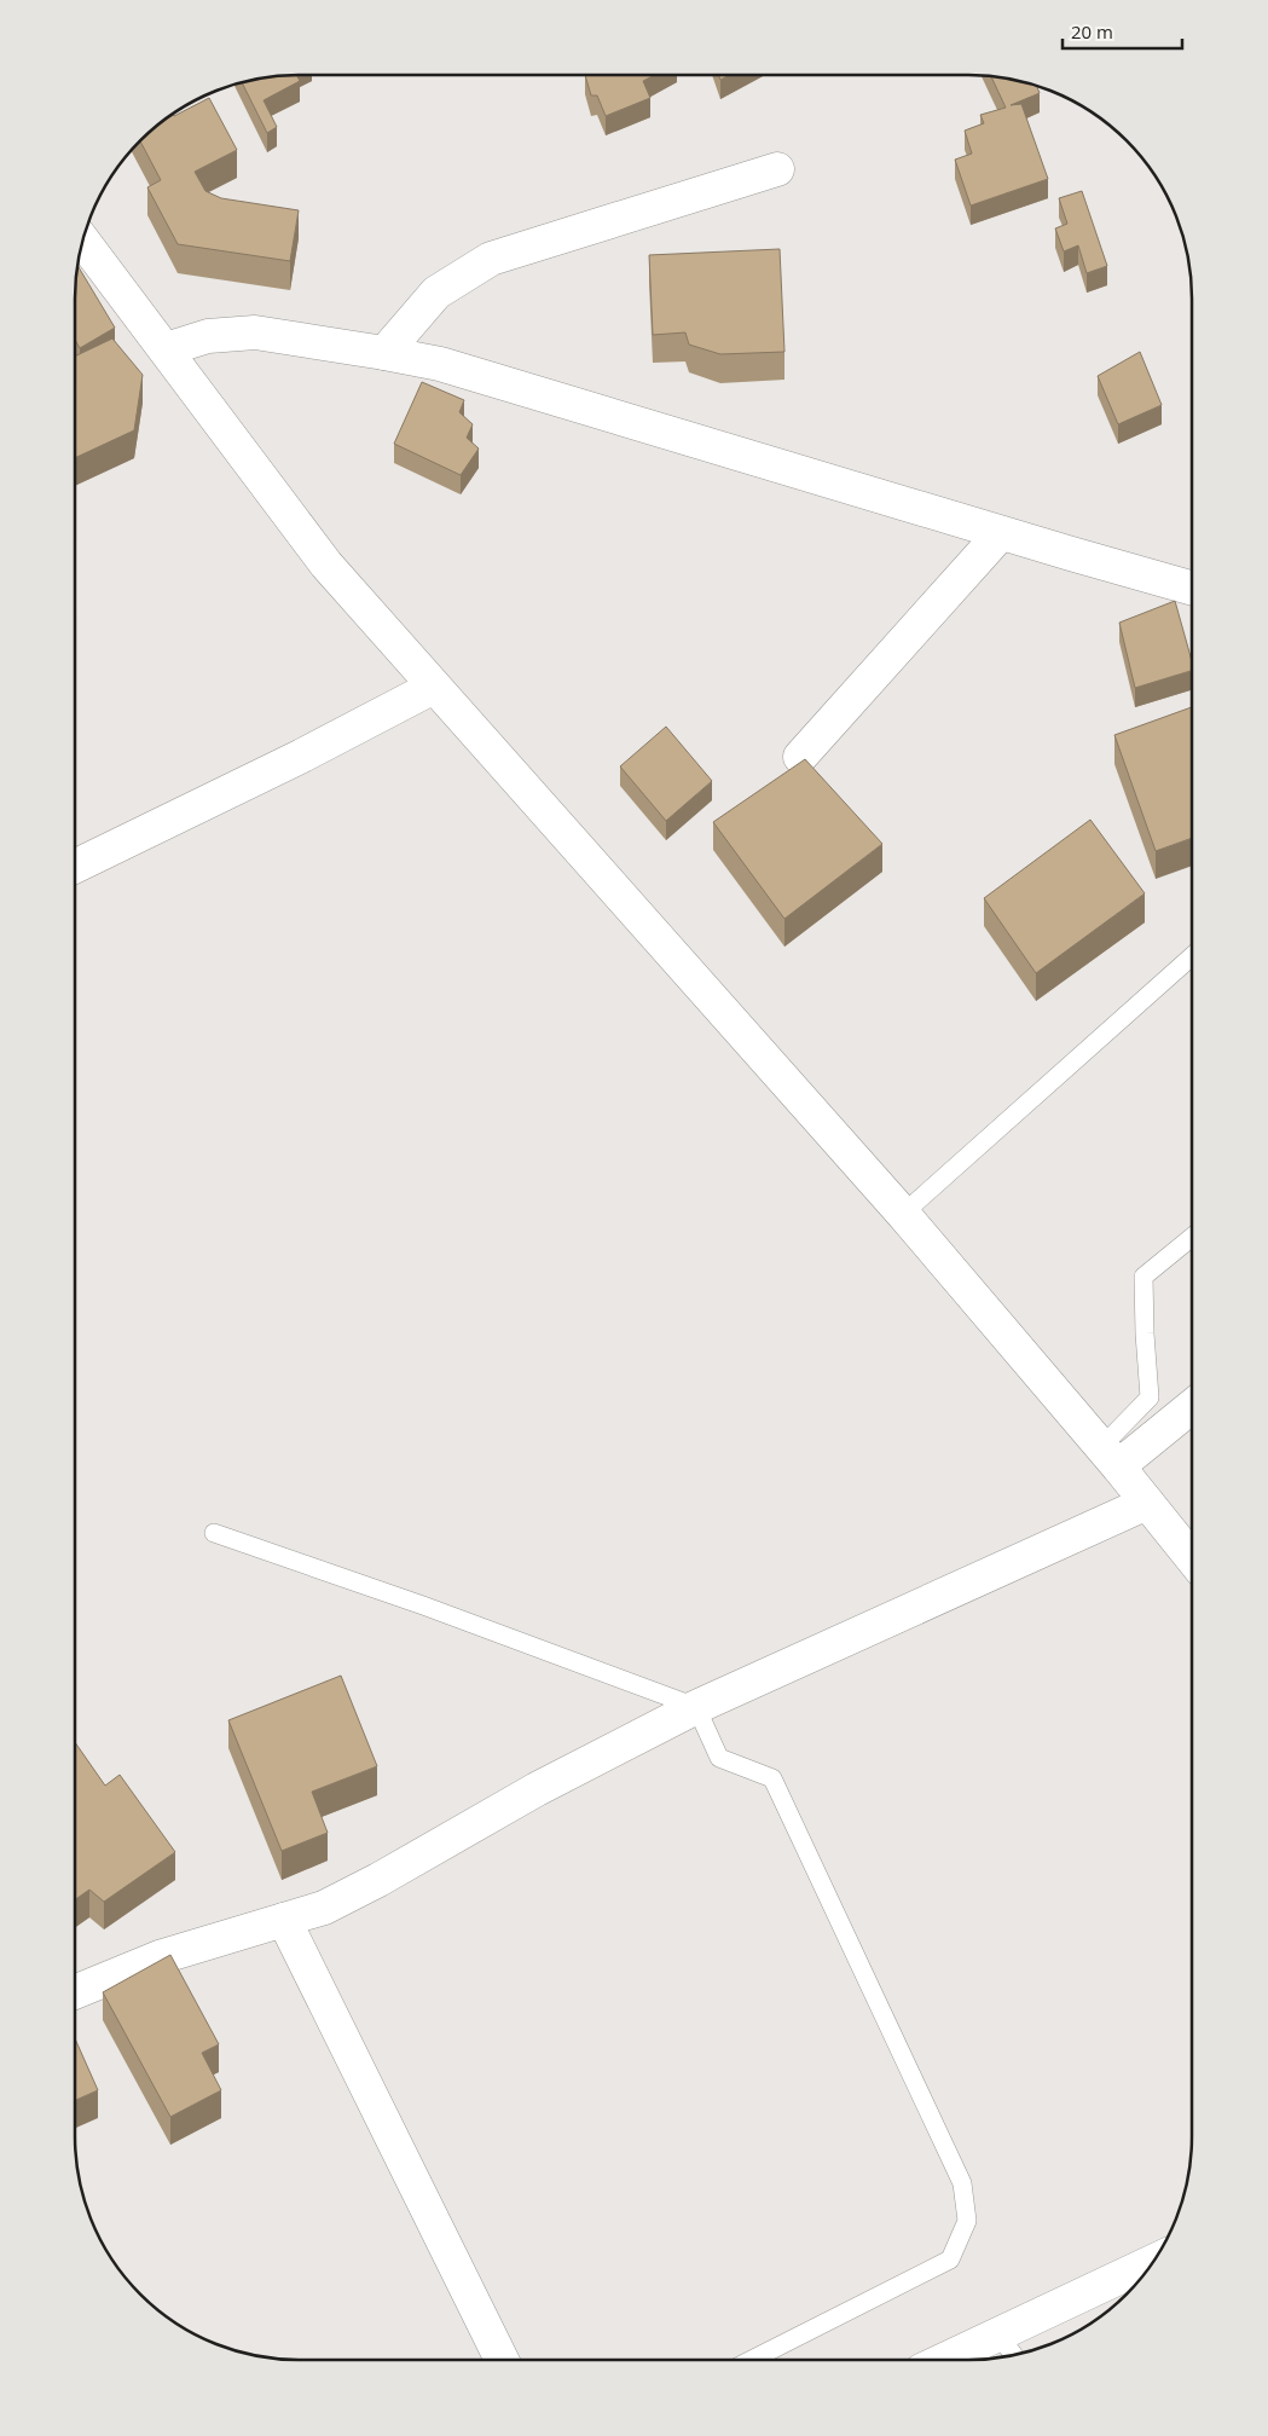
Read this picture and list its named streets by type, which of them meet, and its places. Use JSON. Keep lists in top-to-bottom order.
{
  "scale_bar": "20 m"
}
